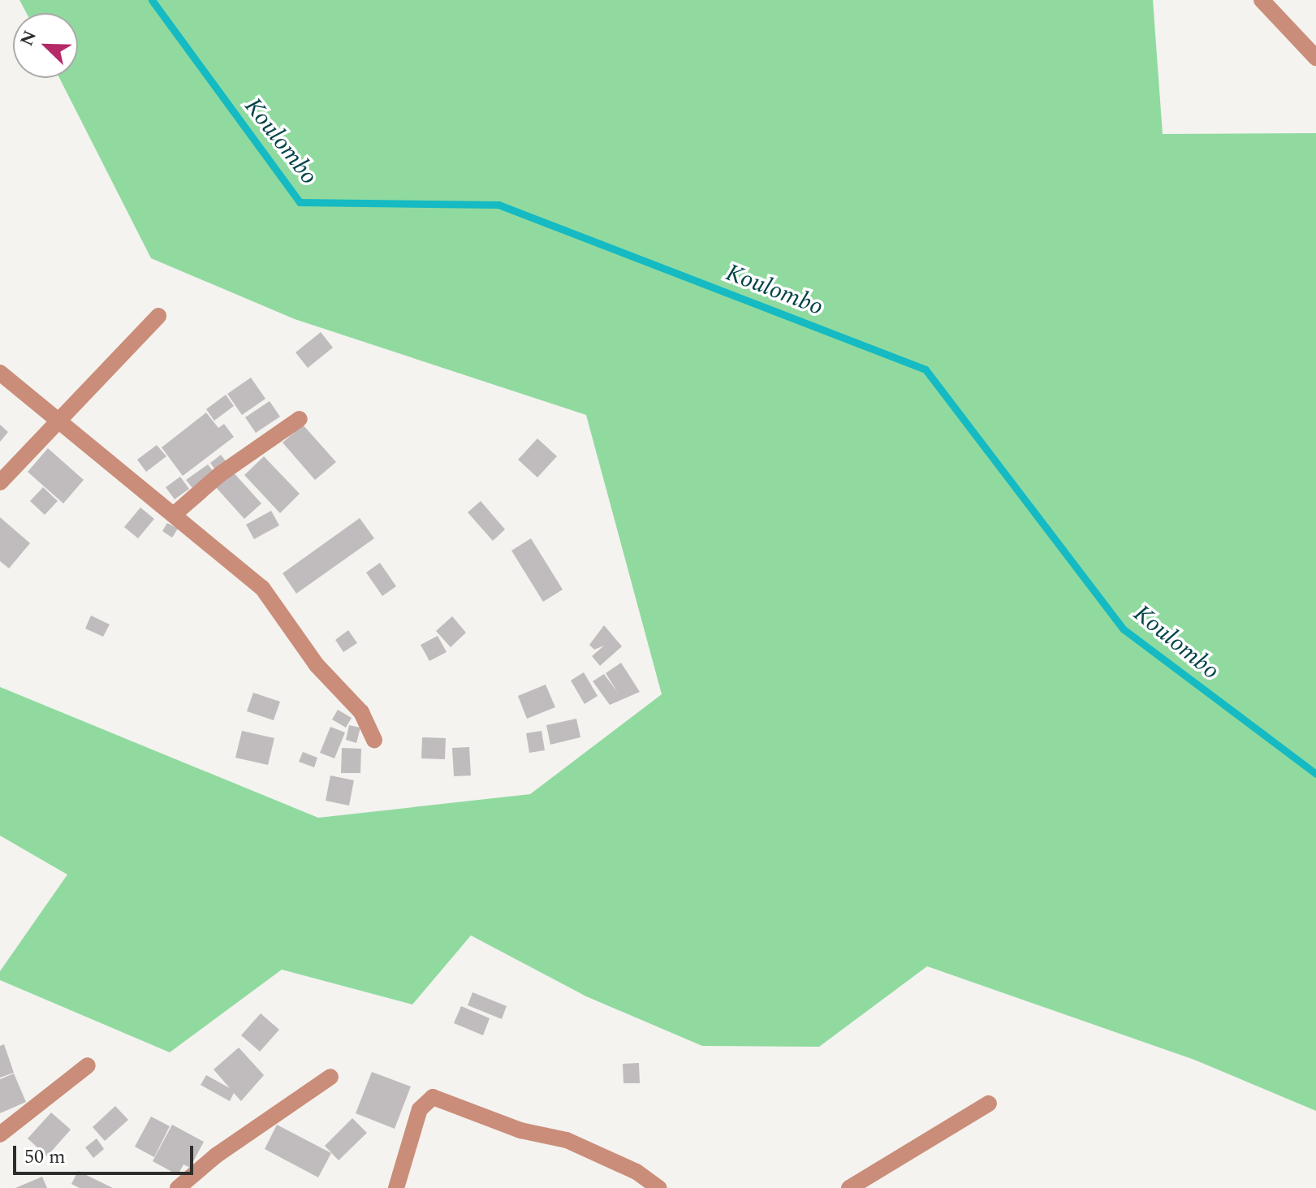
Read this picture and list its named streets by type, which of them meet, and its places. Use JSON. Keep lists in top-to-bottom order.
{
  "water": ["Koulombo"],
  "scale_bar": "50 m",
  "north": "top left"
}
